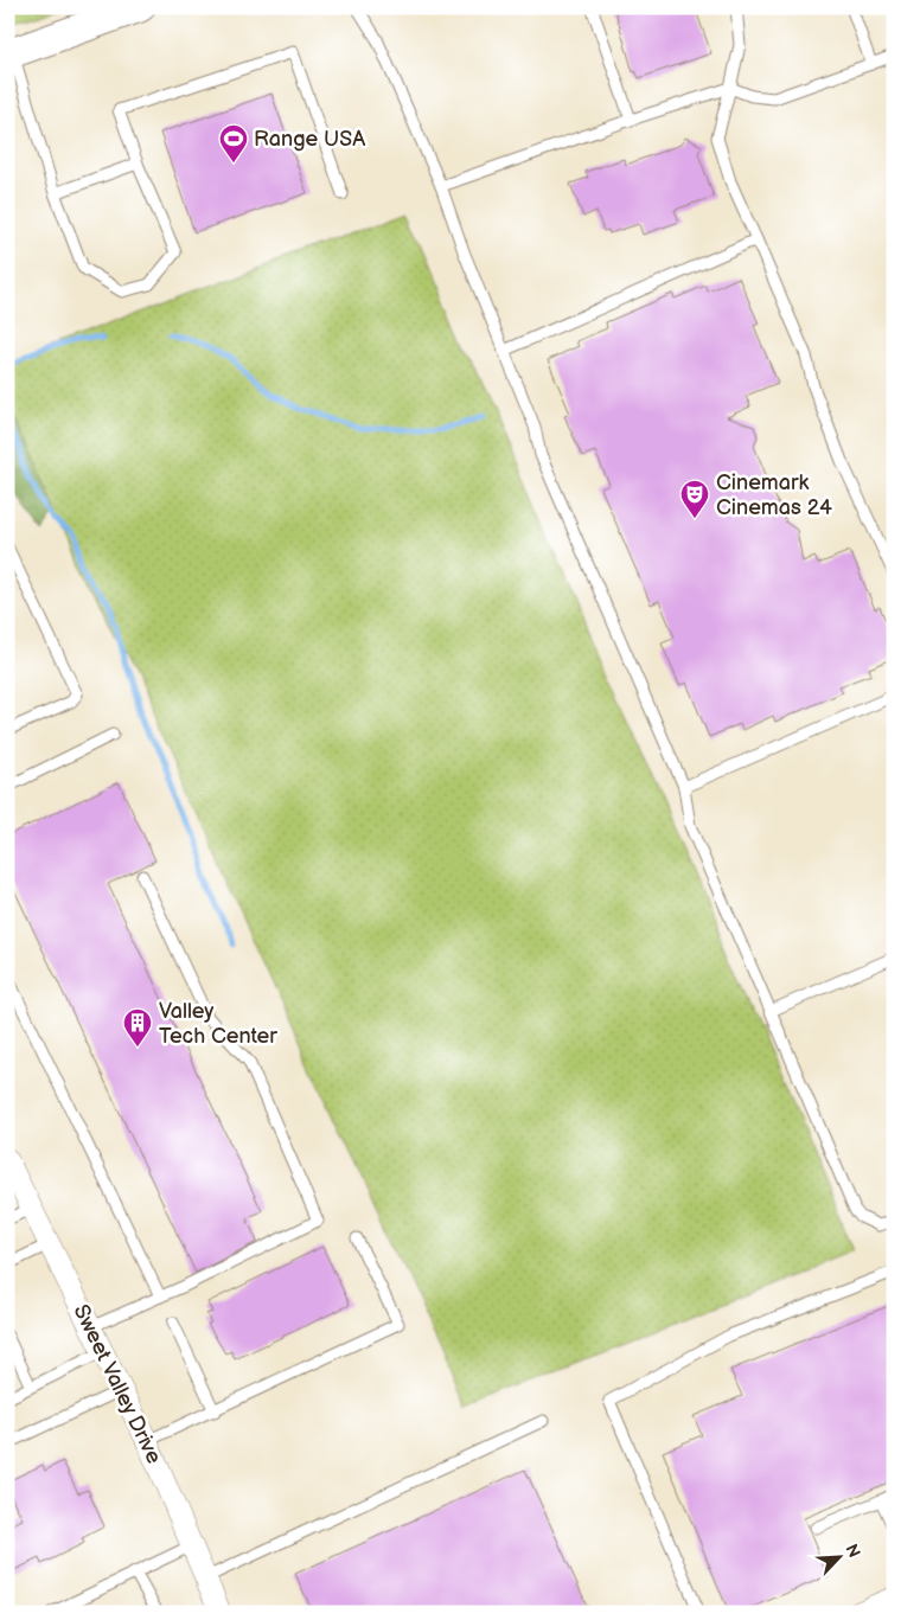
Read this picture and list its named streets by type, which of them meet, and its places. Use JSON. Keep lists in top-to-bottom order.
{
  "streets": {
    "street": ["Sweet Valley Drive"]
  },
  "places": {
    "sports": ["Range USA"],
    "theatre": ["Cinemark Cinemas 24"],
    "building": ["Valley Tech Center"]
  },
  "north": "top right"
}
